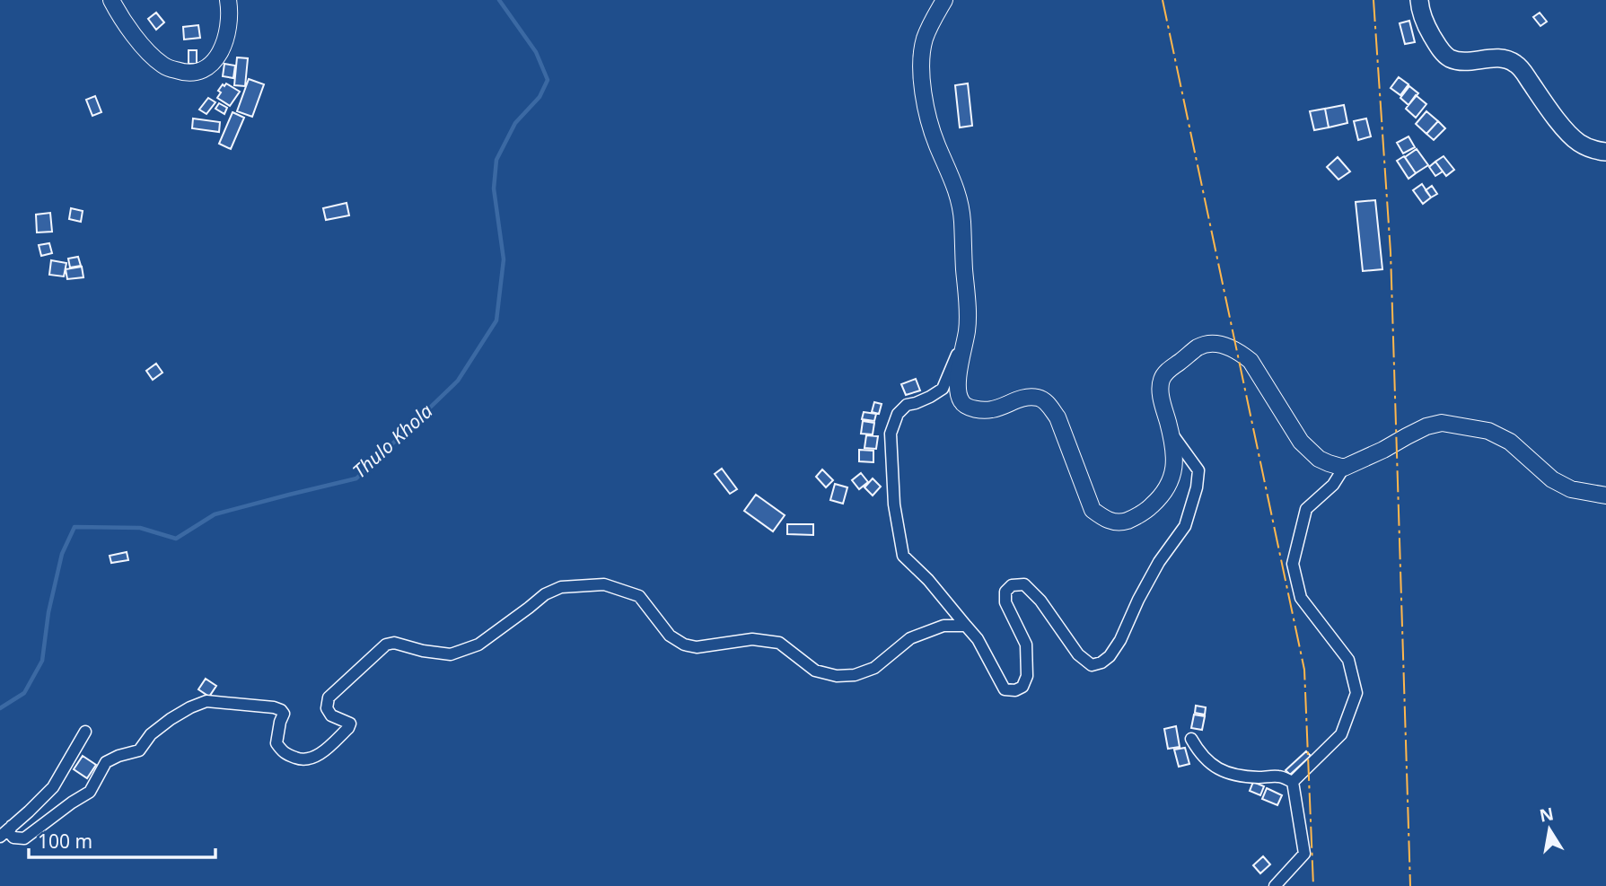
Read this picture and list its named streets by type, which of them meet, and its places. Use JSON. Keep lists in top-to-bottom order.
{
  "water": ["Thulo Khola"],
  "scale_bar": "100 m",
  "north": "top"
}
